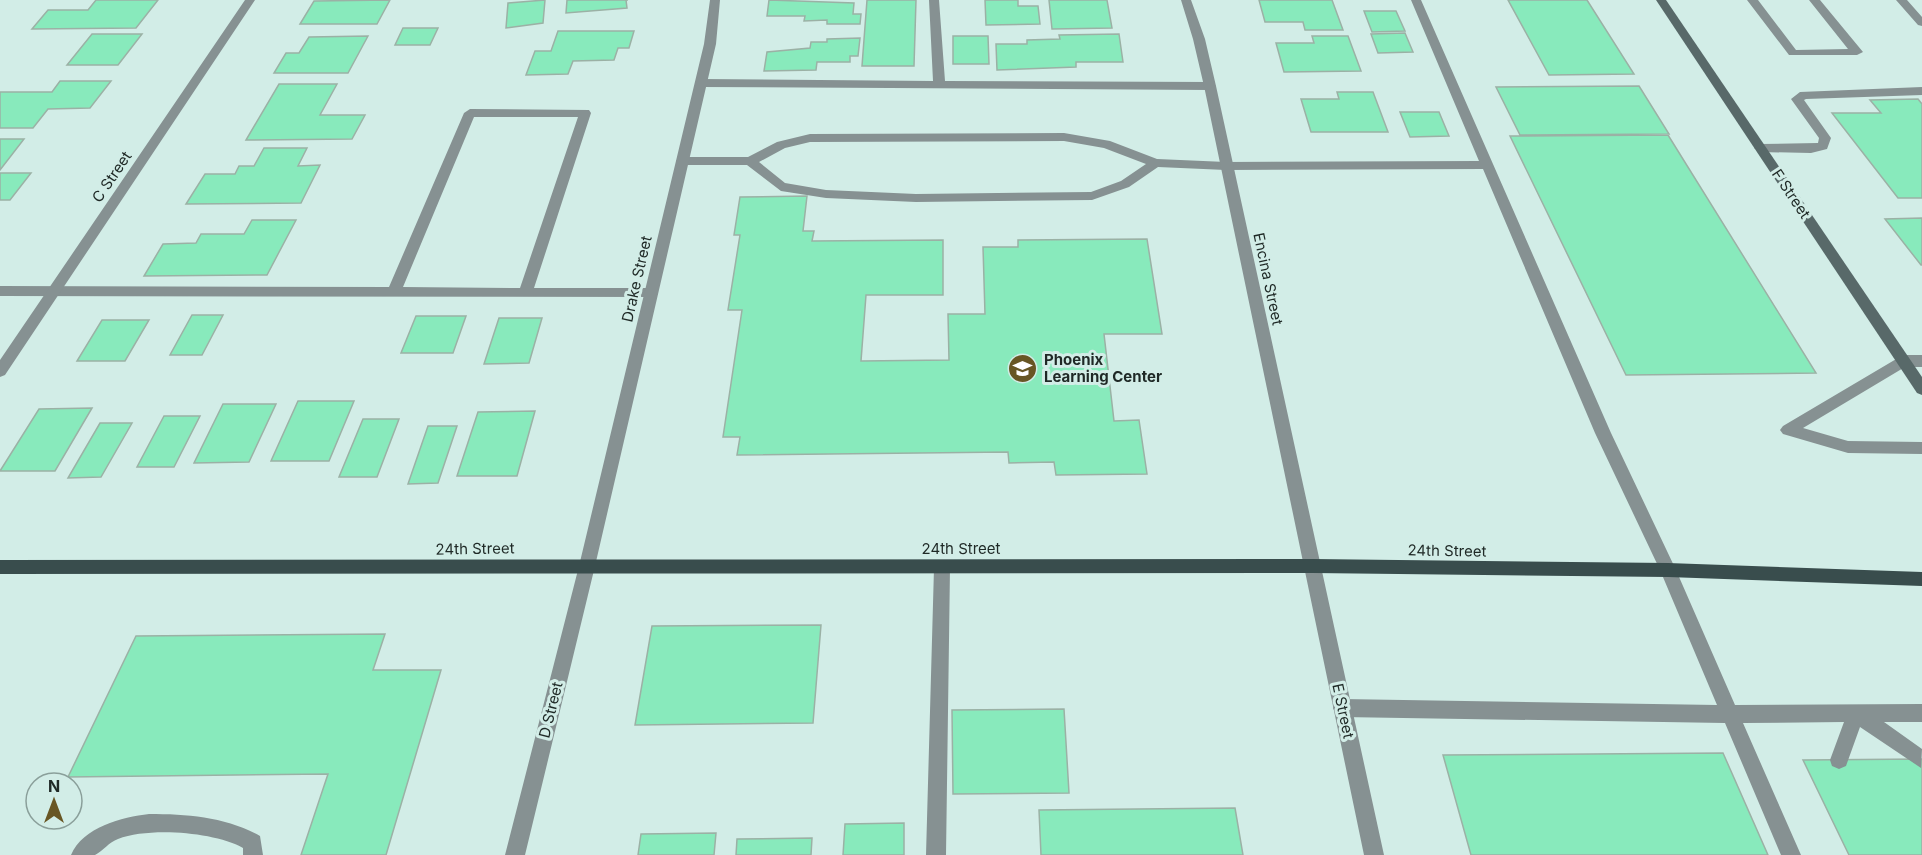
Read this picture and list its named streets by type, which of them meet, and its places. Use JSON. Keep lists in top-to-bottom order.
{
  "streets": {
    "main road": ["F Street", "24th Street"],
    "street": [
      "C Street",
      "Drake Street",
      "Encina Street",
      "D Street",
      "E Street"
    ]
  },
  "crossings": [
    ["Drake Street", "24th Street"],
    ["Drake Street", "D Street"],
    ["Encina Street", "24th Street"],
    ["Encina Street", "E Street"],
    ["24th Street", "D Street"],
    ["24th Street", "E Street"]
  ],
  "places": {
    "school or university": ["Phoenix Learning Center"]
  },
  "north": "top"
}
